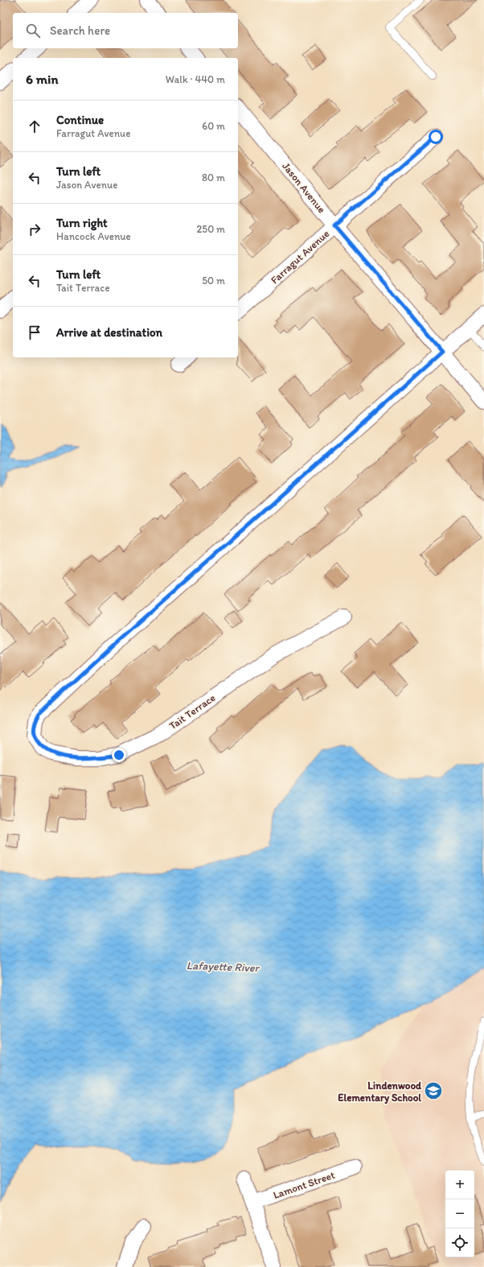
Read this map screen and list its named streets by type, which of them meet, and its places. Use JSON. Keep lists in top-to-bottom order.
{
  "streets": {
    "street": [
      "Jason Avenue",
      "Farragut Avenue",
      "Tait Terrace",
      "Lamont Street"
    ]
  },
  "crossings": [
    ["Jason Avenue", "Farragut Avenue"],
    ["Jason Avenue", "Tait Terrace"]
  ],
  "water": ["Lafayette River"],
  "places": {
    "school or university": ["Lindenwood Elementary School"]
  },
  "page": {
    "search": "Search here",
    "heading": ["6 min", "Walk · 440 m"],
    "list": [
      ["Continue", "Farragut Avenue", "60 m"],
      ["Turn left", "Jason Avenue", "80 m"],
      ["Turn right", "Hancock Avenue", "250 m"],
      ["Turn left", "Tait Terrace", "50 m"],
      "Arrive at destination"
    ],
    "map_buttons": ["+", "−"]
  }
}
